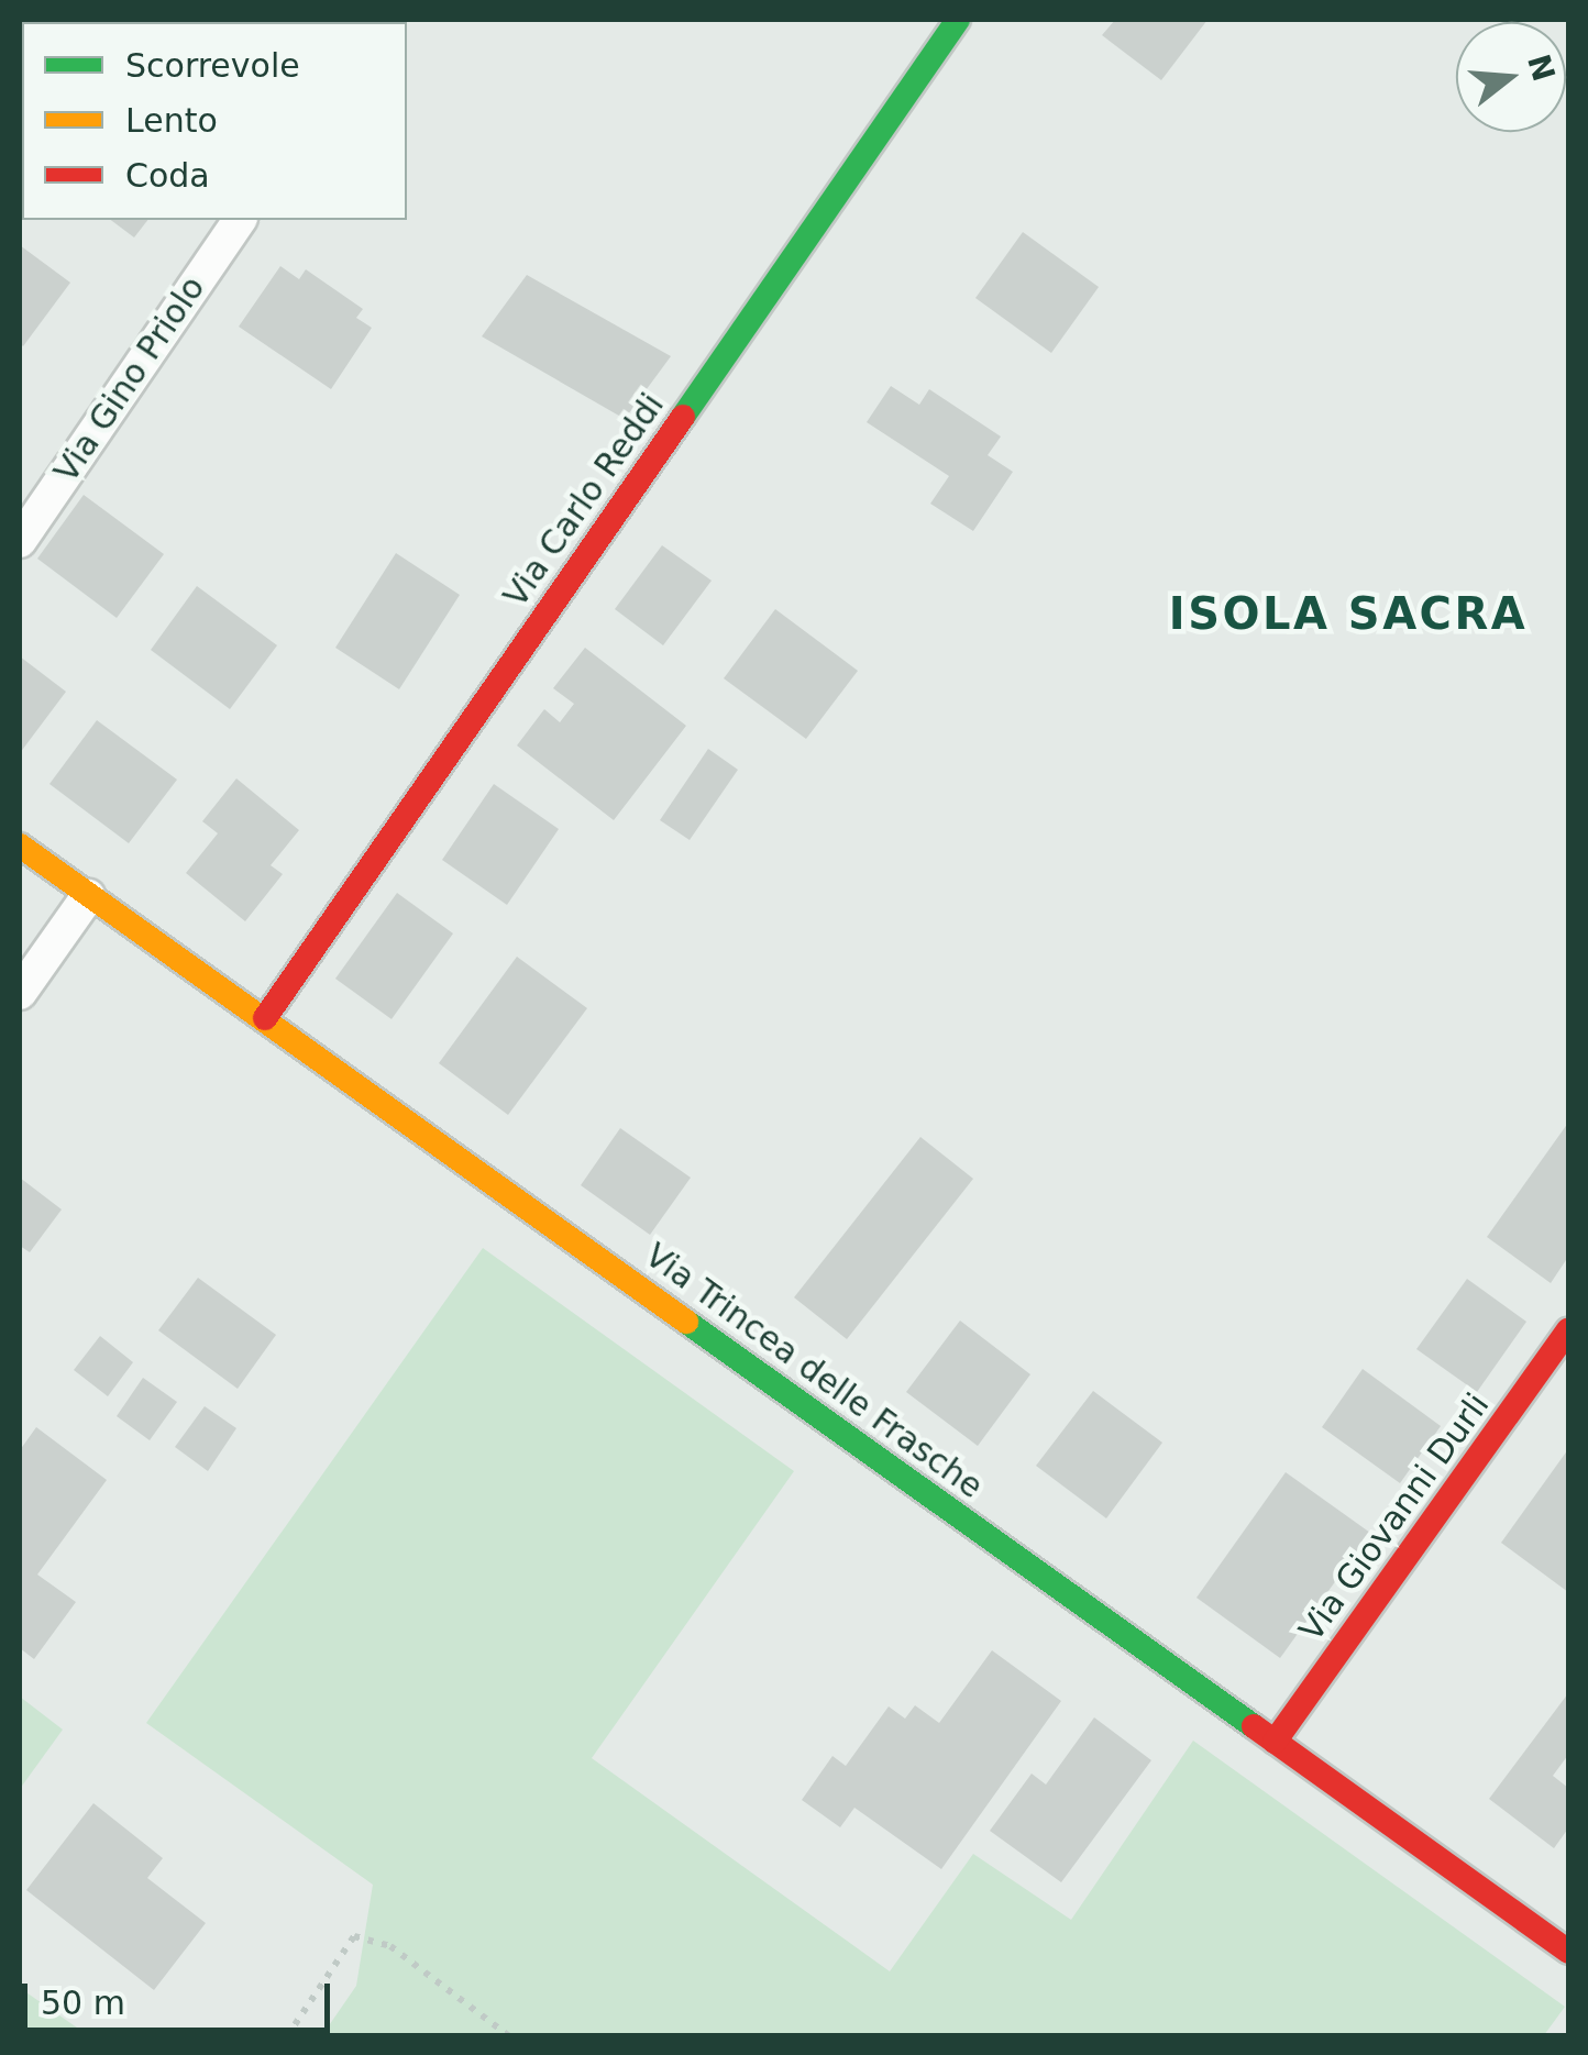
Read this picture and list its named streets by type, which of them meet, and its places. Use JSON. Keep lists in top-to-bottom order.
{
  "streets": {
    "street": [
      "Via Gino Priolo",
      "Via Carlo Reddi",
      "Via Trincea delle Frasche",
      "Via Giovanni Durli"
    ]
  },
  "crossings": [
    ["Via Carlo Reddi", "Via Trincea delle Frasche"],
    ["Via Trincea delle Frasche", "Via Giovanni Durli"]
  ],
  "districts": ["ISOLA SACRA"],
  "legend": ["Scorrevole", "Lento", "Coda"],
  "scale_bar": "50 m",
  "north": "right"
}
